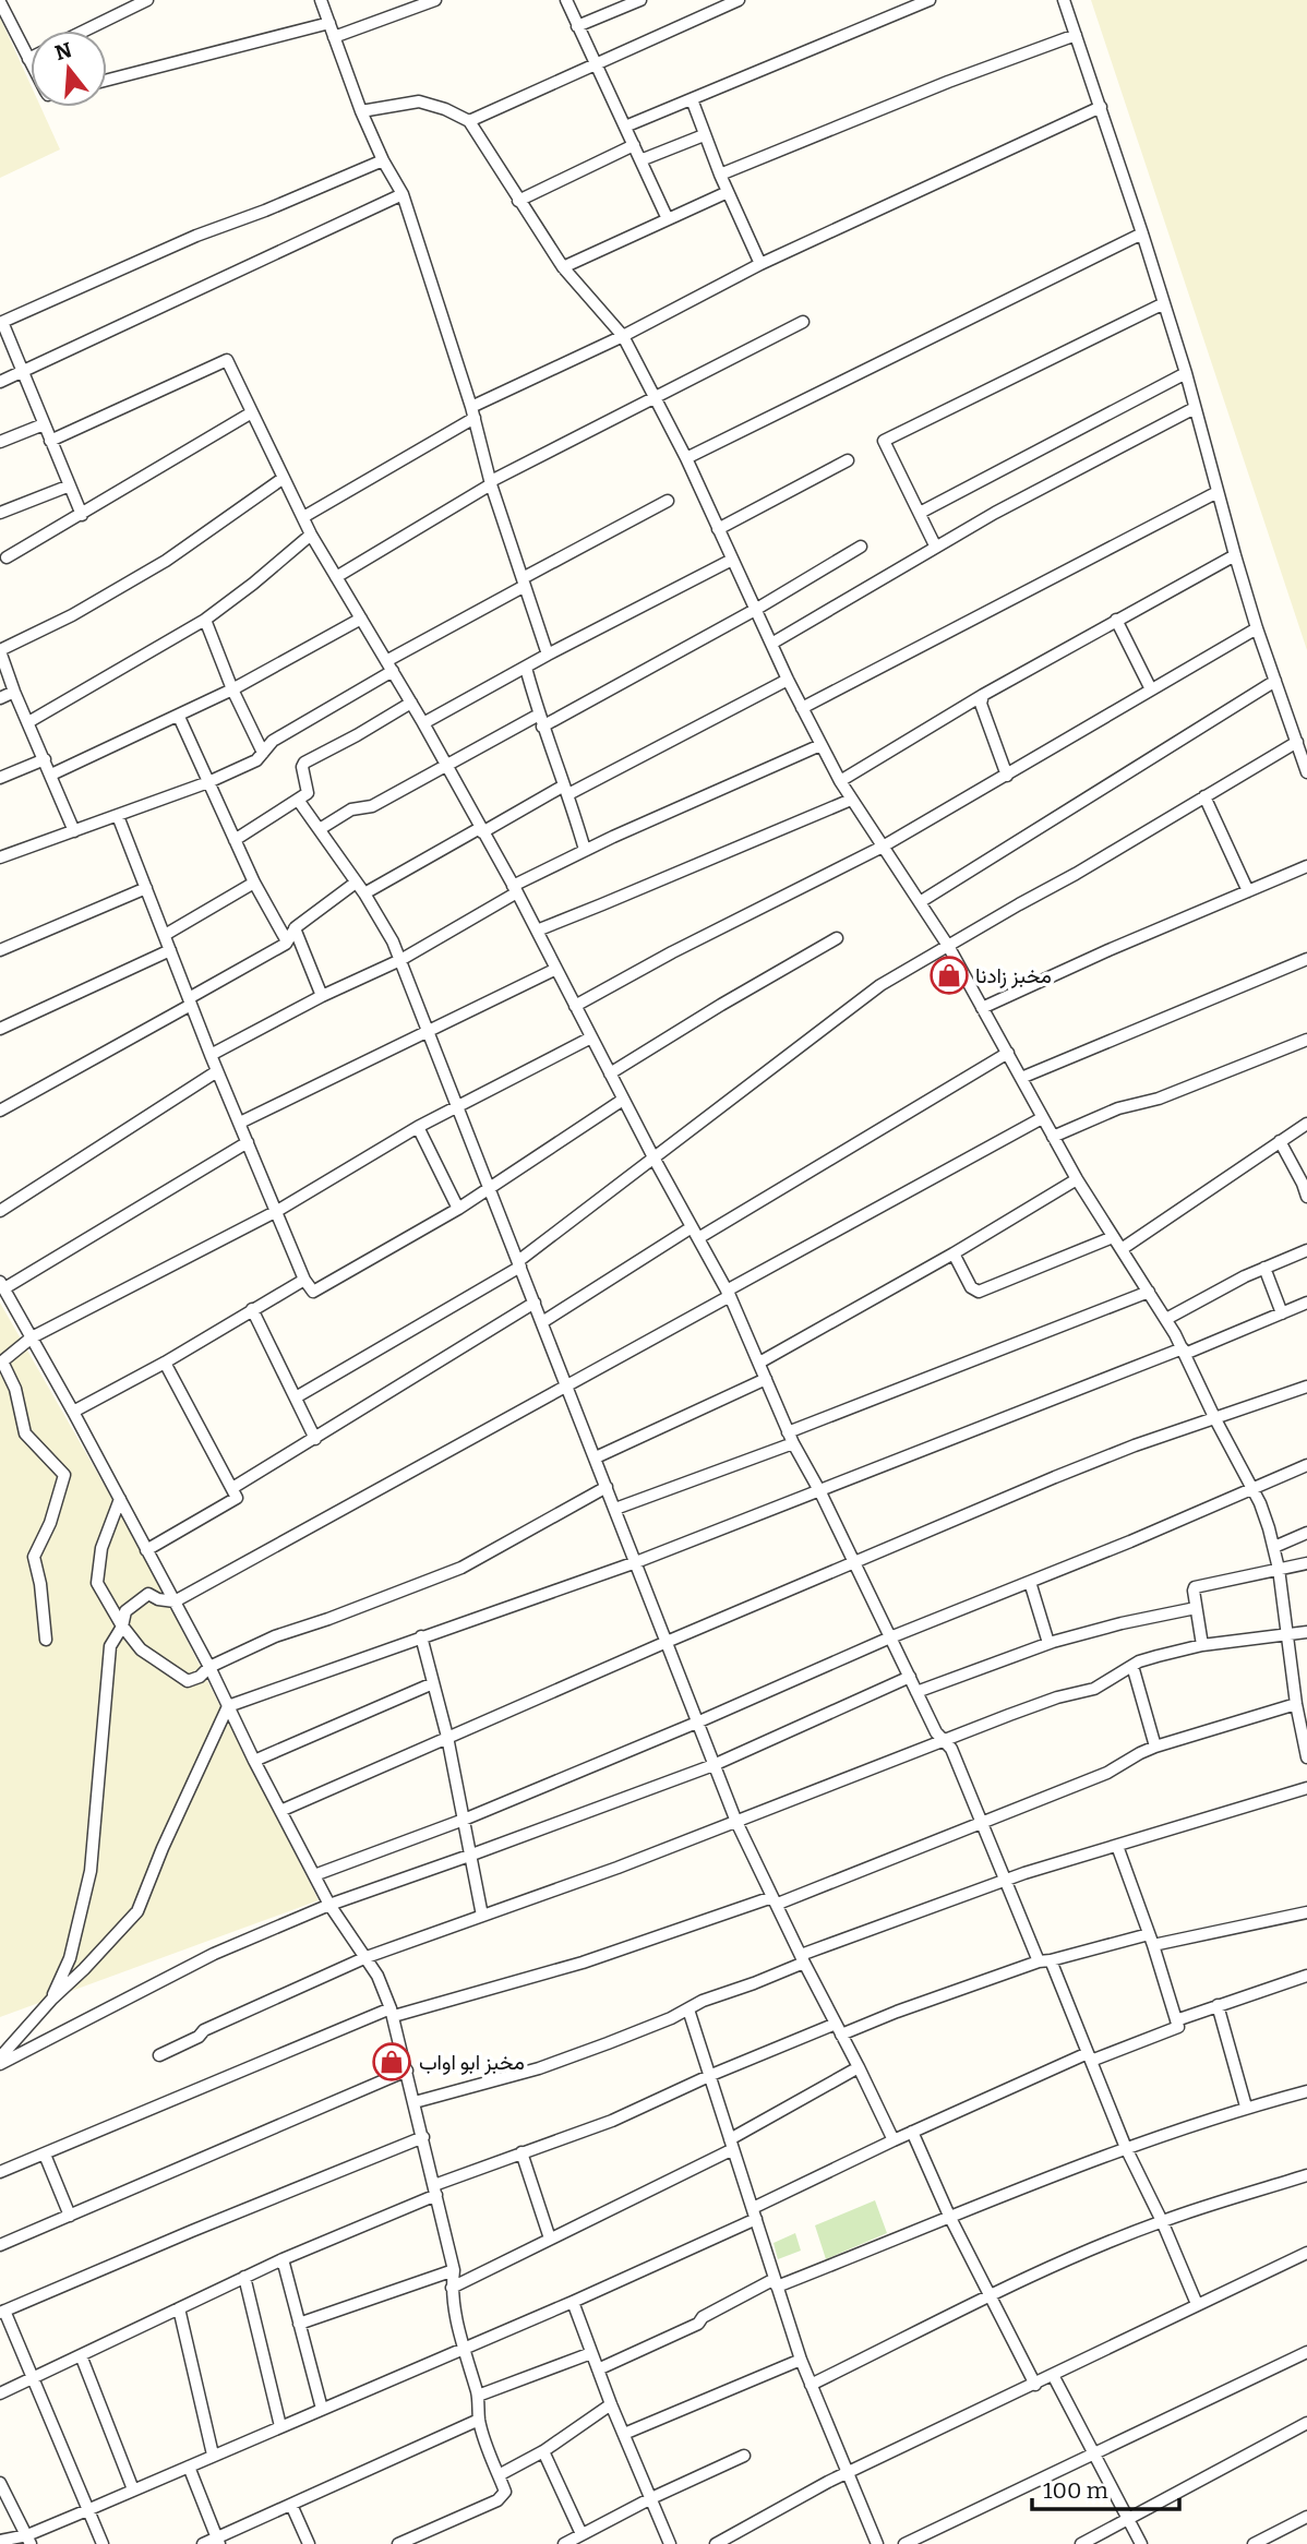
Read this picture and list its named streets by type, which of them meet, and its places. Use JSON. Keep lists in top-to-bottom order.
{
  "places": {
    "shop": ["مخبز زادنا", "مخبز ابو اواب"]
  },
  "scale_bar": "100 m",
  "north": "top"
}
